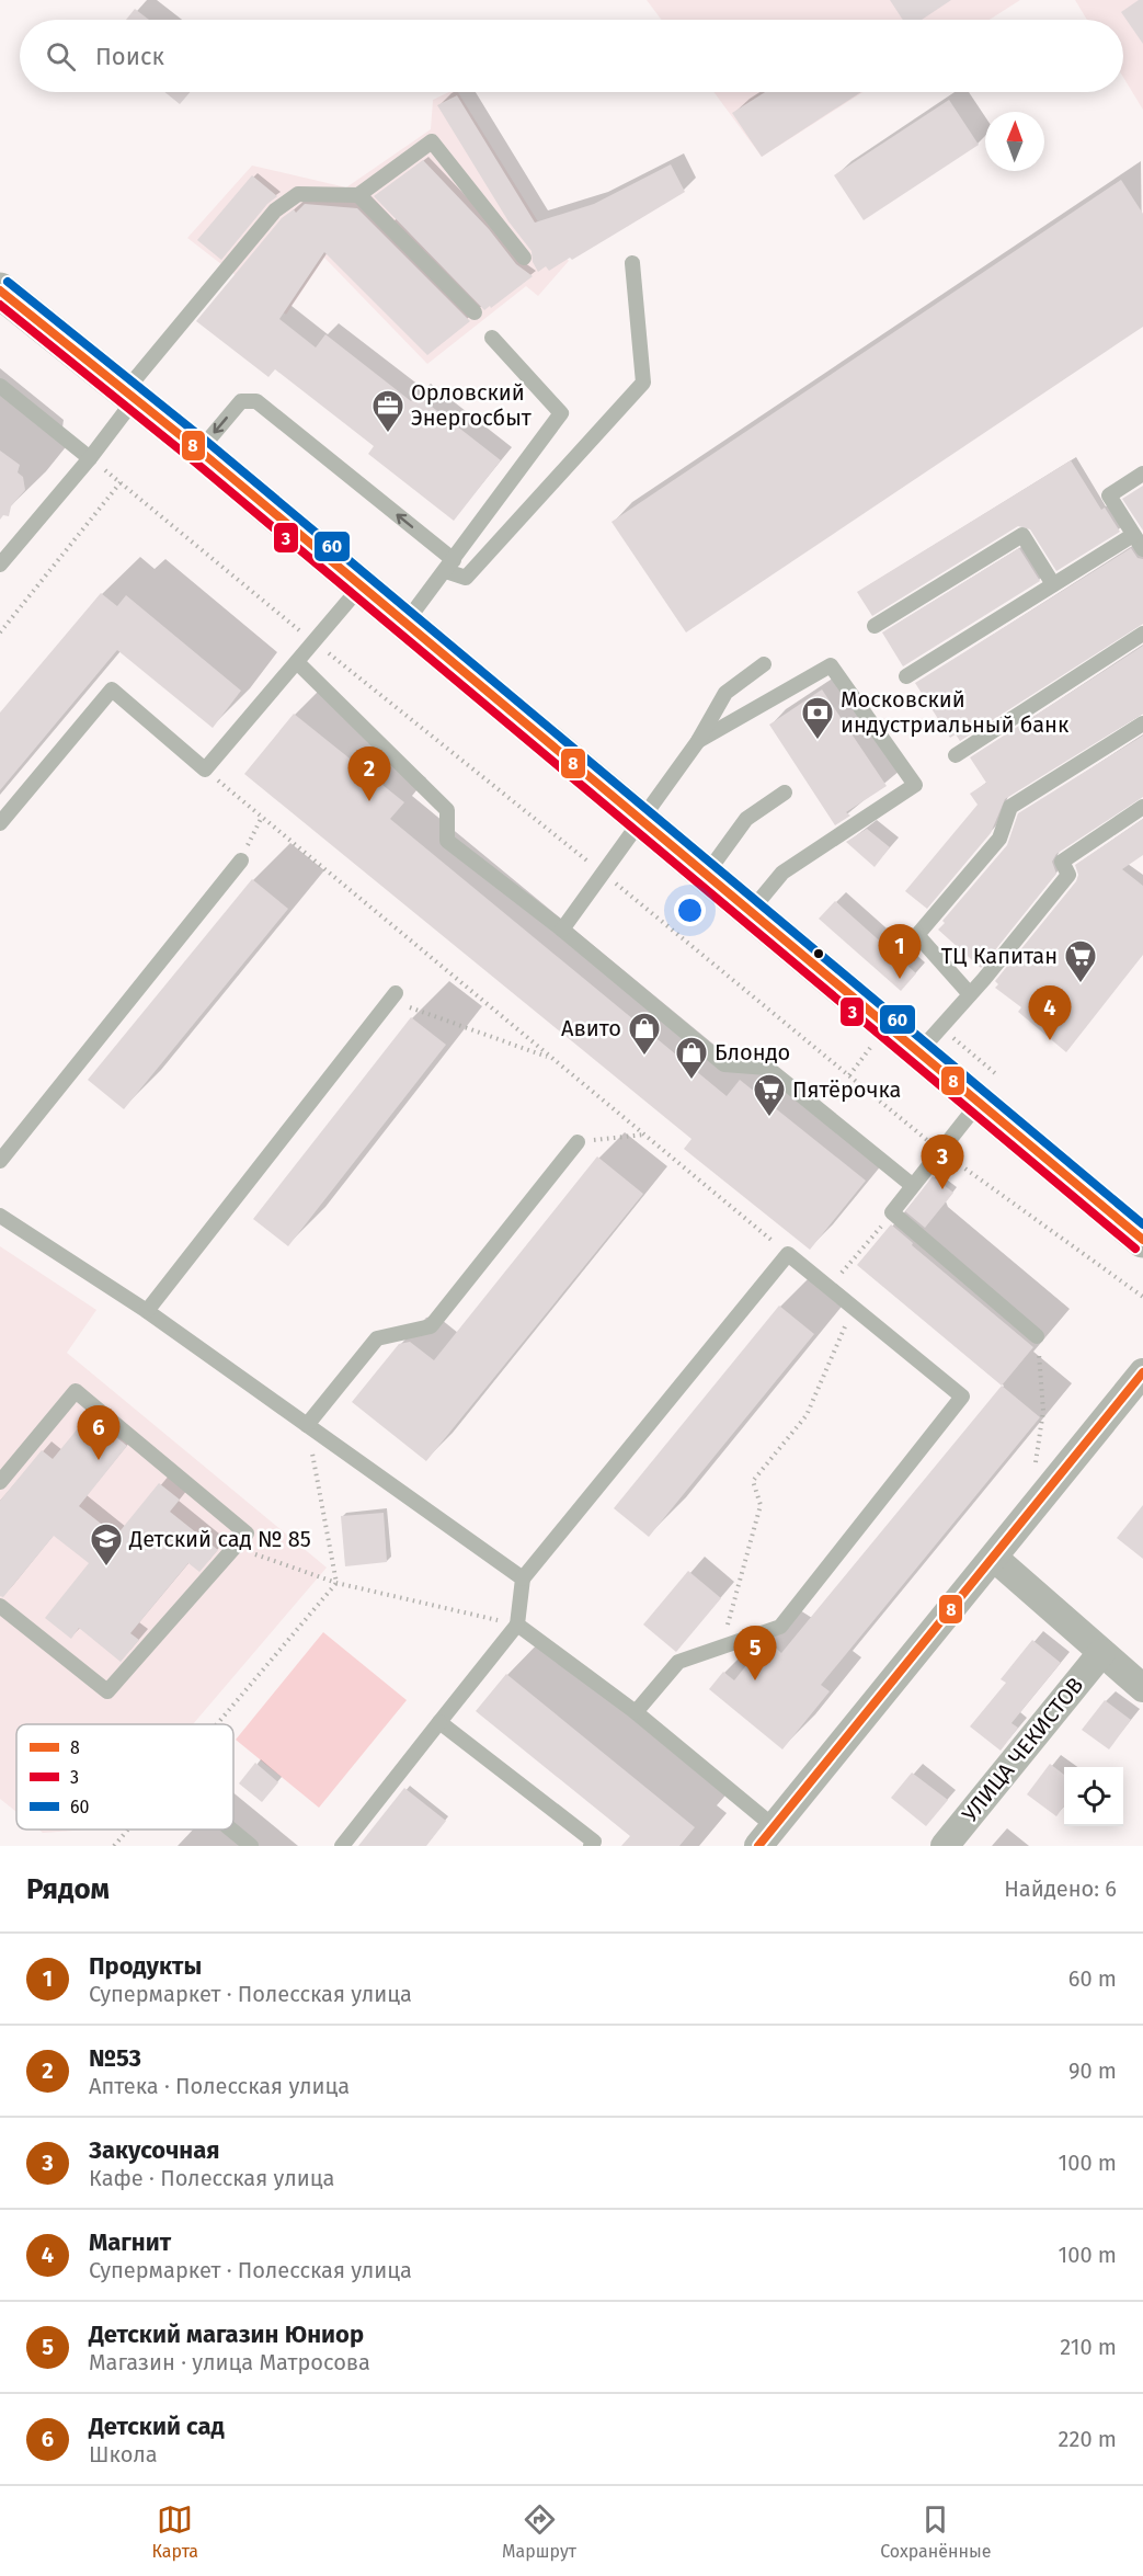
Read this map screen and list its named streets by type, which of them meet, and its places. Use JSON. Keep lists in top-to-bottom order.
{
  "streets": {
    "street": ["УЛИЦА ЧЕКИСТОВ"]
  },
  "places": {
    "office": ["Орловский Энергосбыт"],
    "bank": ["Московский индустриальный банк"],
    "supermarket": ["ТЦ Капитан", "Пятёрочка"],
    "shop": ["Авито", "Блондо"],
    "school or university": ["Детский сад № 85"]
  },
  "lines": ["transit line 60", "transit line 8", "transit line 3"],
  "legend": ["8", "3", "60"],
  "north": "top",
  "page": {
    "search": "Поиск",
    "pins": [
      "2",
      "1",
      "4",
      "3",
      "6",
      "5"
    ],
    "heading": ["Рядом", "Найдено: 6"],
    "list": [
      {
        "mark": "1",
        "name": "Продукты",
        "note": "Супермаркет · Полесская улица",
        "value": "60 m"
      },
      {
        "mark": "2",
        "name": "№53",
        "note": "Аптека · Полесская улица",
        "value": "90 m"
      },
      {
        "mark": "3",
        "name": "Закусочная",
        "note": "Кафе · Полесская улица",
        "value": "100 m"
      },
      {
        "mark": "4",
        "name": "Магнит",
        "note": "Супермаркет · Полесская улица",
        "value": "100 m"
      },
      {
        "mark": "5",
        "name": "Детский магазин Юниор",
        "note": "Магазин · улица Матросова",
        "value": "210 m"
      },
      {
        "mark": "6",
        "name": "Детский сад",
        "note": "Школа",
        "value": "220 m"
      }
    ],
    "nav": ["Карта", "Маршрут", "Сохранённые"]
  }
}
